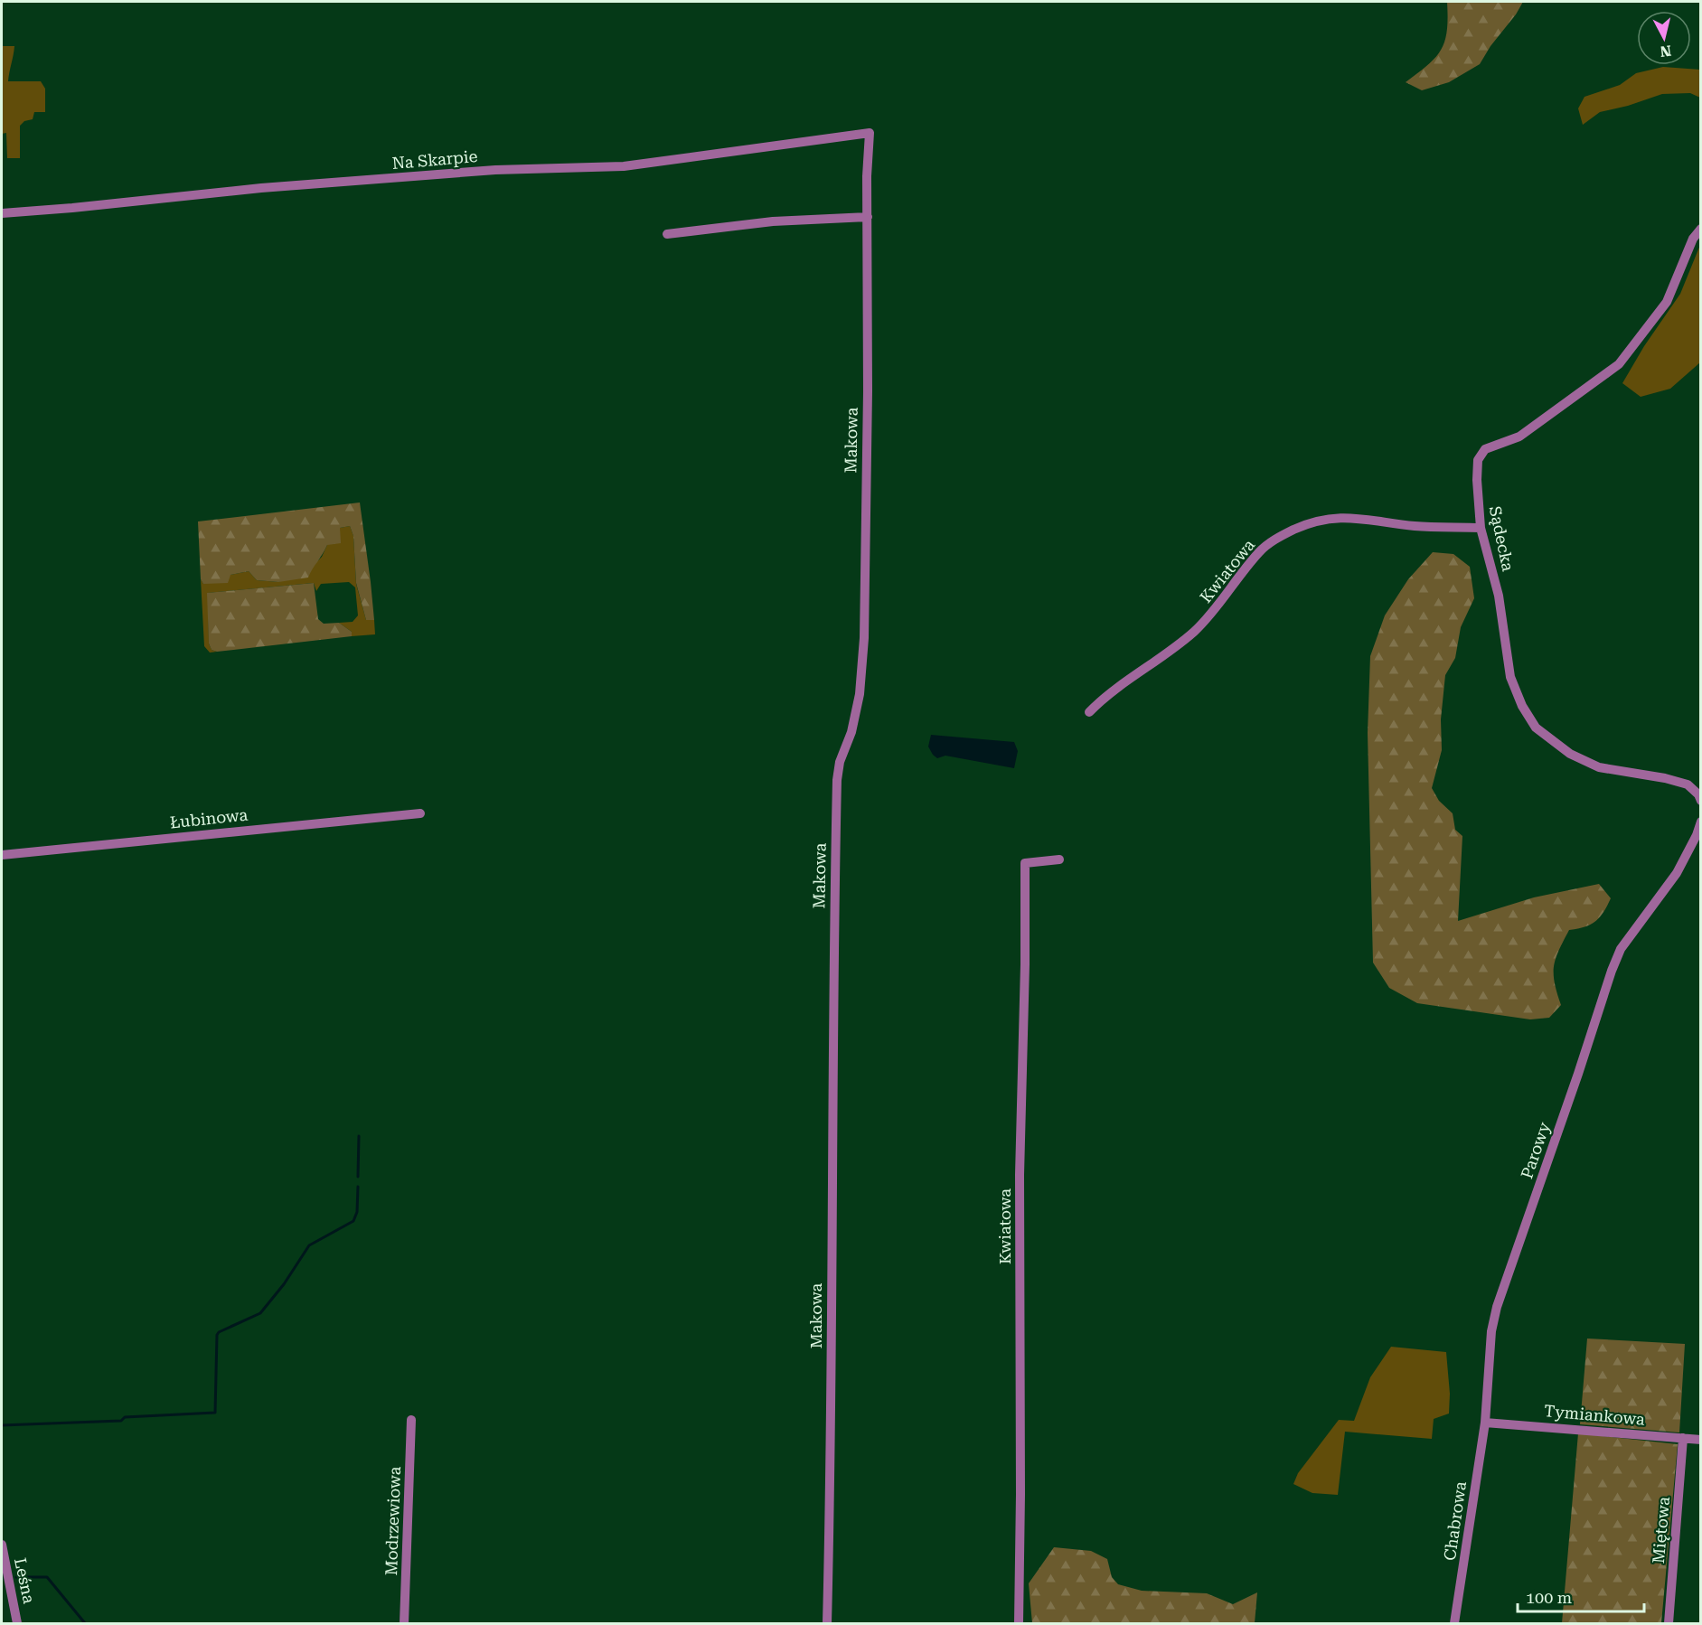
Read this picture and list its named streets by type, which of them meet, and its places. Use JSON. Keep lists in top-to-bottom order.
{
  "streets": {
    "street": [
      "Na Skarpie",
      "Makowa",
      "Sądecka",
      "Kwiatowa",
      "Łubinowa",
      "Parowy",
      "Tymiankowa",
      "Modrzewiowa",
      "Chabrowa",
      "Miętowa",
      "Leśna"
    ]
  },
  "crossings": [
    ["Na Skarpie", "Makowa"],
    ["Sądecka", "Kwiatowa"],
    ["Parowy", "Tymiankowa"],
    ["Parowy", "Chabrowa"],
    ["Tymiankowa", "Chabrowa"],
    ["Tymiankowa", "Miętowa"]
  ],
  "scale_bar": "100 m",
  "north": "bottom"
}
